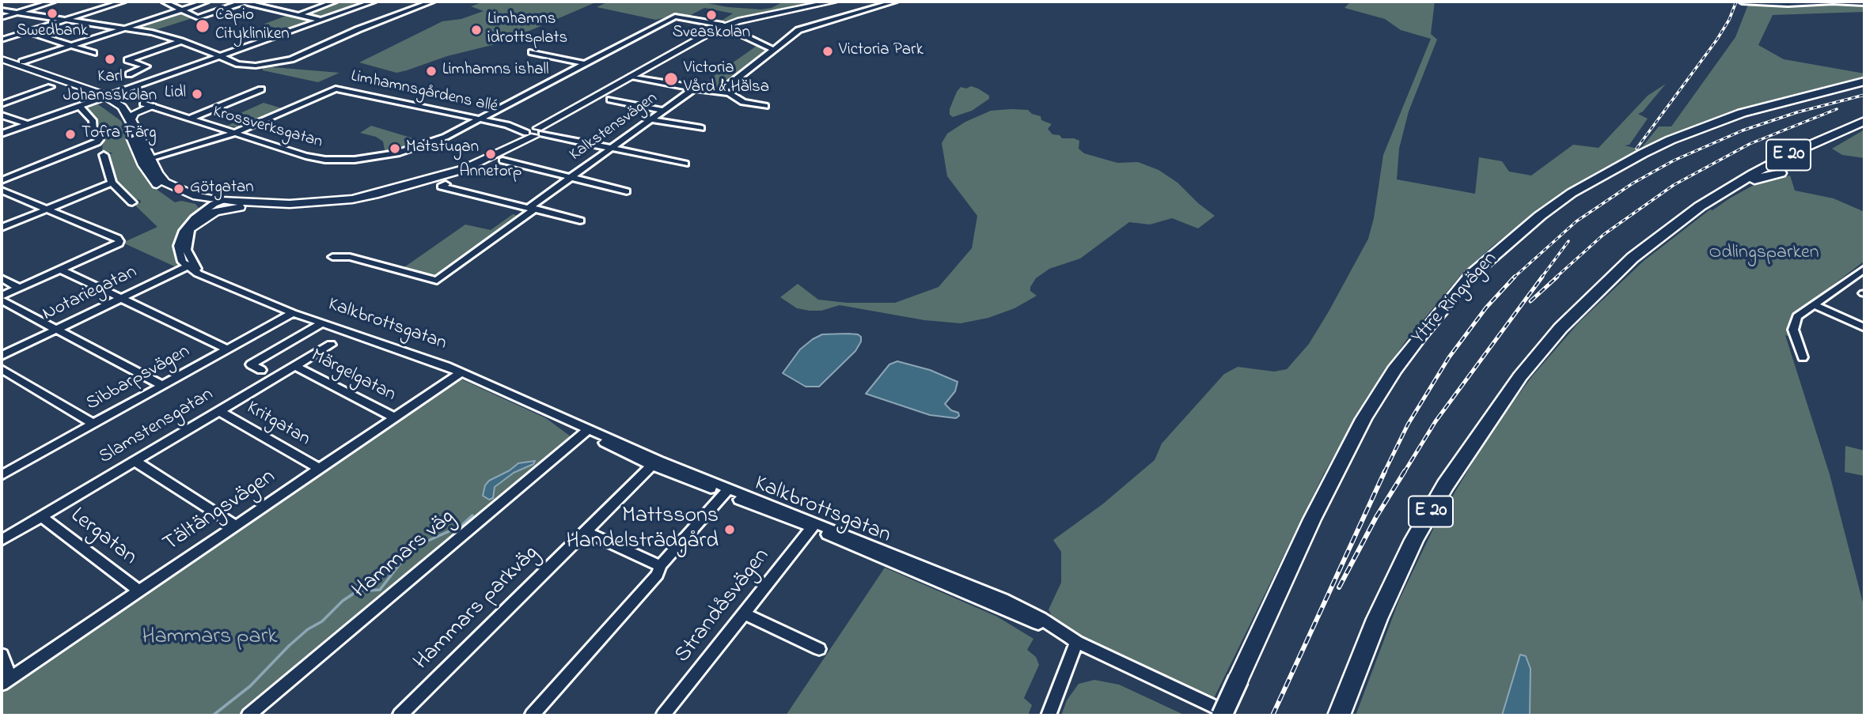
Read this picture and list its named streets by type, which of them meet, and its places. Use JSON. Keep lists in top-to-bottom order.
{
  "streets": {
    "highway": ["E 20", "Yttre Ringvägen"],
    "street": [
      "Limhamnsgårdens allé",
      "Kalkstensvägen",
      "Krossverksgatan",
      "Notariegatan",
      "Kalkbrottsgatan",
      "Märgelgatan",
      "Sibbarpsvägen",
      "Kritgatan",
      "Slamstensgatan",
      "Tältängsvägen",
      "Lergatan",
      "Hammars väg",
      "Strandåsvägen",
      "Hammars parkväg"
    ]
  },
  "crossings": [
    ["Limhamnsgårdens allé", "Kalkstensvägen"],
    ["Limhamnsgårdens allé", "Krossverksgatan"],
    ["Notariegatan", "Kalkbrottsgatan"],
    ["Kalkbrottsgatan", "Sibbarpsvägen"],
    ["Kalkbrottsgatan", "Tältängsvägen"],
    ["Kalkbrottsgatan", "Hammars väg"],
    ["Kalkbrottsgatan", "Strandåsvägen"],
    ["Kalkbrottsgatan", "Hammars parkväg"],
    ["Märgelgatan", "Slamstensgatan"],
    ["Märgelgatan", "Tältängsvägen"],
    ["Kritgatan", "Slamstensgatan"],
    ["Kritgatan", "Tältängsvägen"],
    ["Slamstensgatan", "Lergatan"],
    ["Tältängsvägen", "Lergatan"]
  ],
  "parks": ["Odlingsparken", "Hammars park"],
  "places": [
    "Swedbank",
    "Sveaskolan",
    "Capio Citykliniken",
    "Limhamns idrottsplats",
    "Victoria Park",
    "Karl Johansskolan",
    "Limhamns ishall",
    "Victoria Vård & Hälsa",
    "Lidl",
    "Tofra Färg",
    "Matstugan",
    "Annetorp",
    "Götgatan",
    "Mattssons Handelsträdgård"
  ]
}
